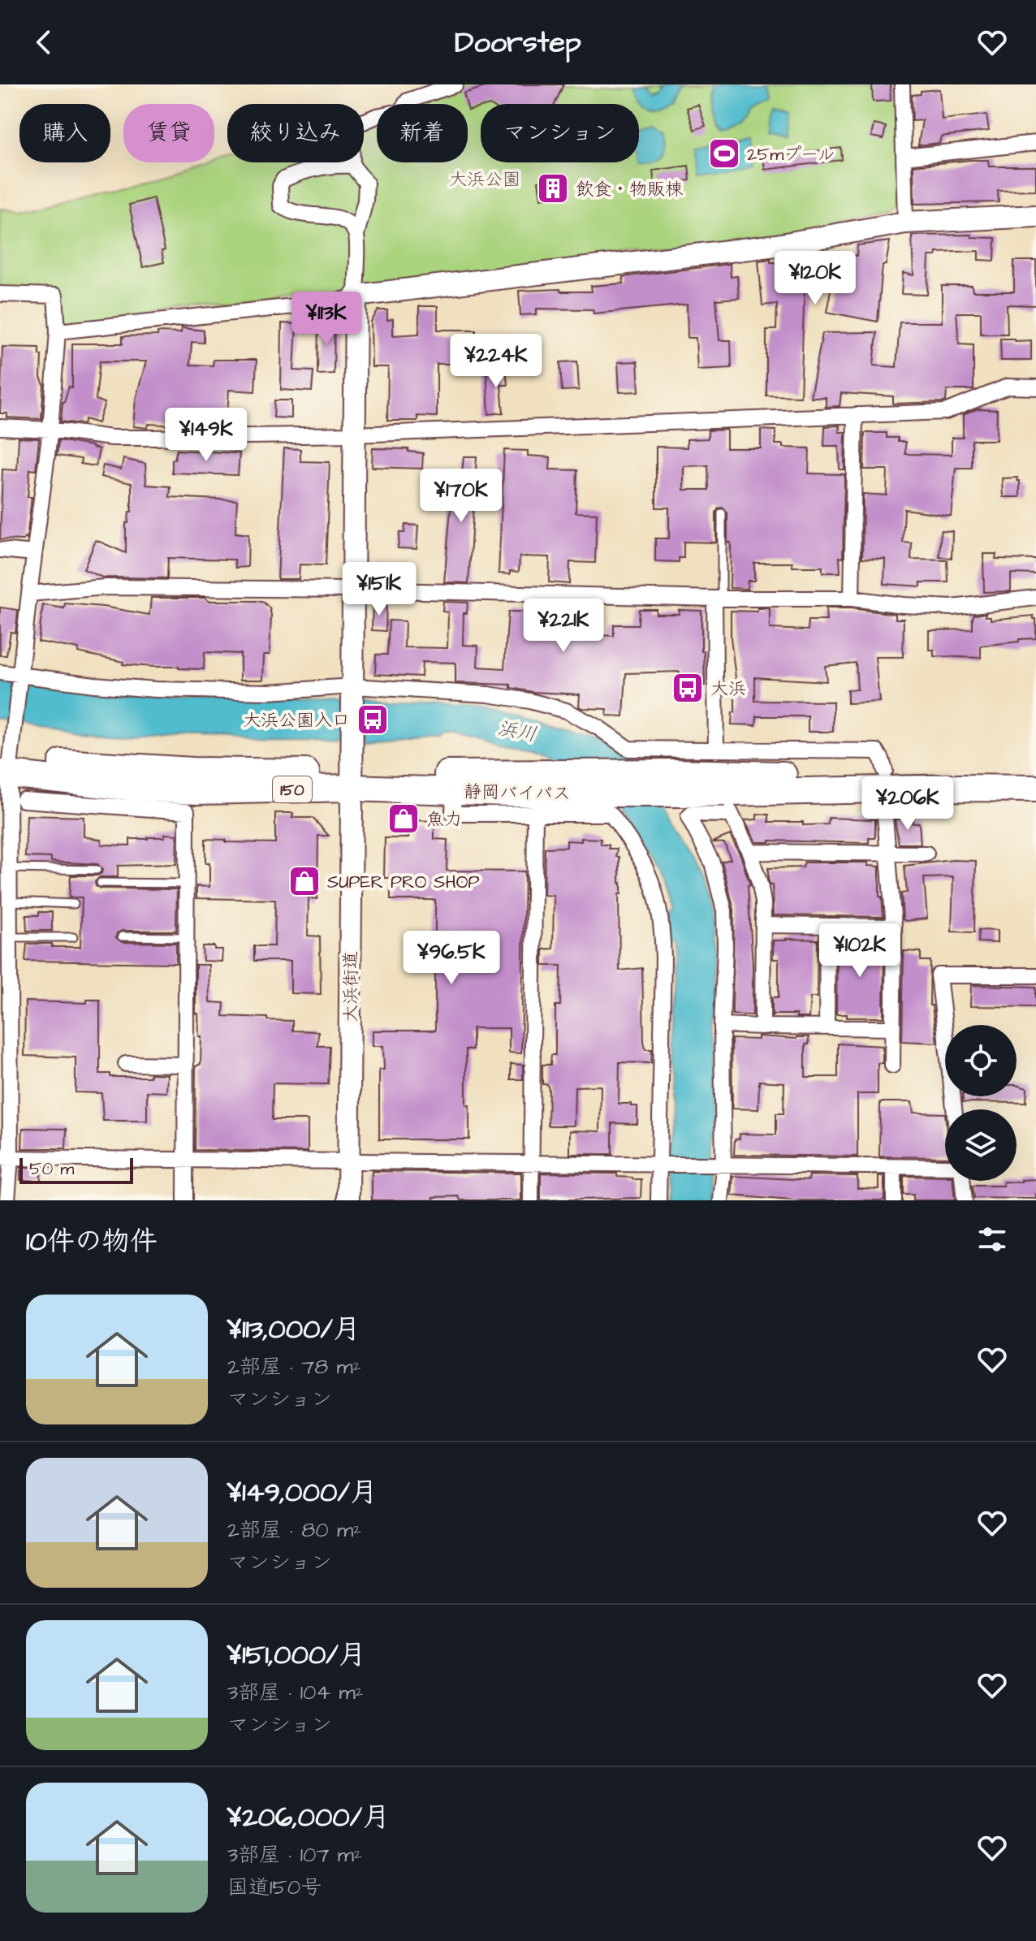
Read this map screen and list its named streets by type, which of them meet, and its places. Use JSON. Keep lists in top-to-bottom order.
{
  "streets": {
    "highway": ["150", "静岡バイパス"],
    "street": ["大浜街道"]
  },
  "crossings": [
    ["150", "静岡バイパス"],
    ["静岡バイパス", "大浜街道"]
  ],
  "water": ["浜川"],
  "parks": ["大浜公園"],
  "places": {
    "sports": ["25mプール"],
    "building": ["飲食・物販棟"],
    "bus stop": ["大浜", "大浜公園入口"],
    "shop": ["魚力", "SUPER PRO SHOP"]
  },
  "scale_bar": "50 m",
  "page": {
    "header": "Doorstep",
    "chip": [
      "購入",
      "賃貸",
      "絞り込み",
      "新着",
      "マンション"
    ],
    "price": [
      "¥120K",
      "¥113K",
      "¥224K",
      "¥149K",
      "¥170K",
      "¥151K",
      "¥221K",
      "¥206K",
      "¥102K",
      "¥96.5K"
    ],
    "scale": "50 m",
    "heading": "10件の物件",
    "list": [
      {
        "name": "¥113,000/月",
        "note": "2部屋 · 78 m² · マンション"
      },
      {
        "name": "¥149,000/月",
        "note": "2部屋 · 80 m² · マンション"
      },
      {
        "name": "¥151,000/月",
        "note": "3部屋 · 104 m² · マンション"
      },
      {
        "name": "¥206,000/月",
        "note": "3部屋 · 107 m² · 国道150号"
      }
    ]
  }
}
